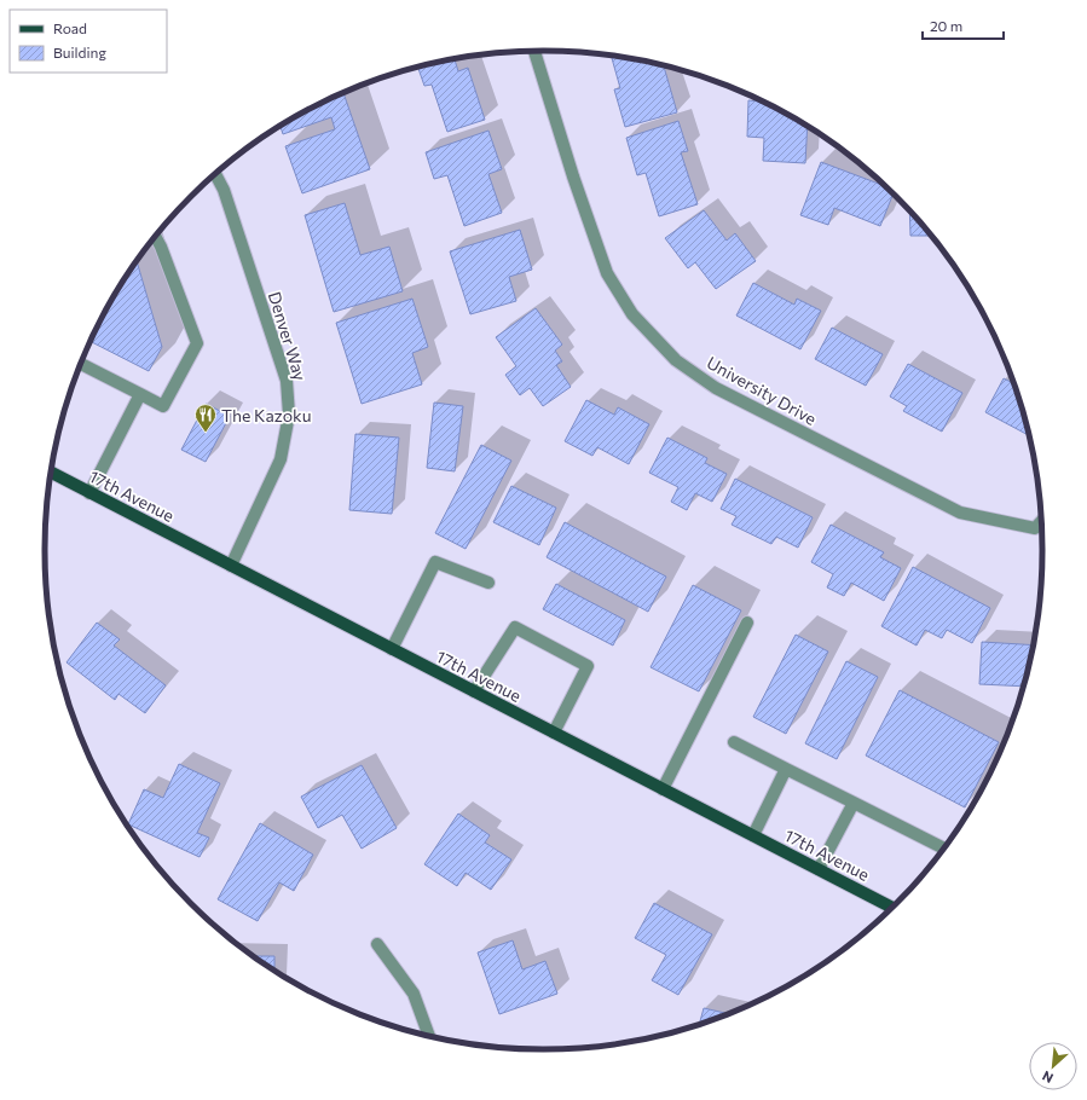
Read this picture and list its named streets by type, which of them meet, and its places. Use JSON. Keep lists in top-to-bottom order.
{
  "streets": {
    "main road": ["17th Avenue"],
    "street": ["Denver Way", "University Drive"]
  },
  "crossings": [
    ["Denver Way", "17th Avenue"]
  ],
  "places": {
    "restaurant": ["The Kazoku"]
  },
  "legend": ["Road", "Building"],
  "scale_bar": "20 m",
  "north": "bottom left"
}
